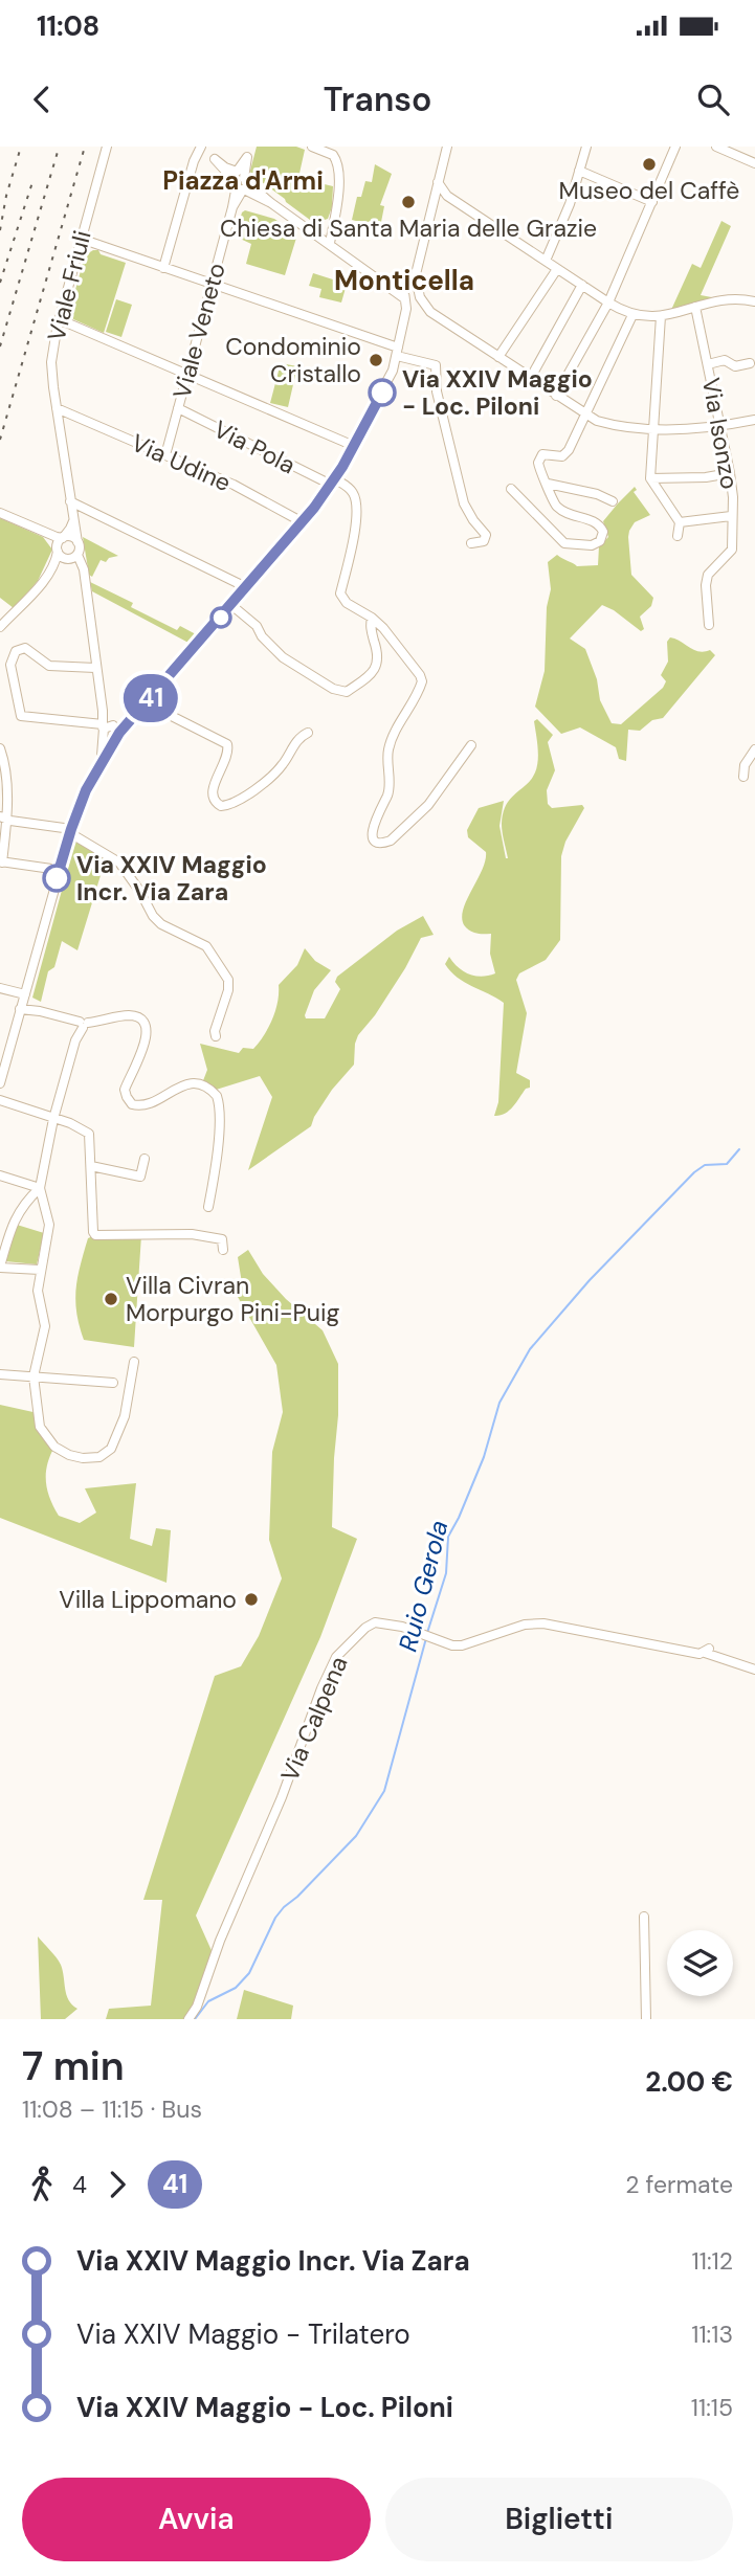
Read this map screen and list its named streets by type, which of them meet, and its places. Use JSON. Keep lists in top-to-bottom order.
{
  "streets": {
    "street": [
      "Viale Friuli",
      "Viale Veneto",
      "Via Isonzo",
      "Via Pola",
      "Via Udine",
      "Via Calpena"
    ]
  },
  "crossings": [
    ["Viale Friuli", "Via Udine"],
    ["Viale Veneto", "Via Pola"],
    ["Viale Veneto", "Via Udine"]
  ],
  "districts": ["Piazza d'Armi", "Monticella"],
  "water": ["Ruio Gerola"],
  "places": [
    "Museo del Caffè",
    "Chiesa di Santa Maria delle Grazie",
    "Condominio Cristallo",
    "Via XXIV Maggio - Loc. Piloni",
    "Via XXIV Maggio Incr. Via Zara",
    "Villa Civran Morpurgo Pini-Puig",
    "Villa Lippomano"
  ],
  "lines": ["bus line 41"],
  "page": {
    "status": "11:08",
    "header": "Transo",
    "on_map": "41",
    "heading": ["7 min", "11:08 – 11:15 · Bus", "2.00 €"],
    "legs": ["4", "41", "2 fermate"],
    "list": [
      {
        "name": "Via XXIV Maggio Incr. Via Zara",
        "value": "11:12"
      },
      {
        "name": "Via XXIV Maggio - Trilatero",
        "value": "11:13"
      },
      {
        "name": "Via XXIV Maggio - Loc. Piloni",
        "value": "11:15"
      }
    ],
    "buttons": ["Avvia", "Biglietti"]
  }
}
